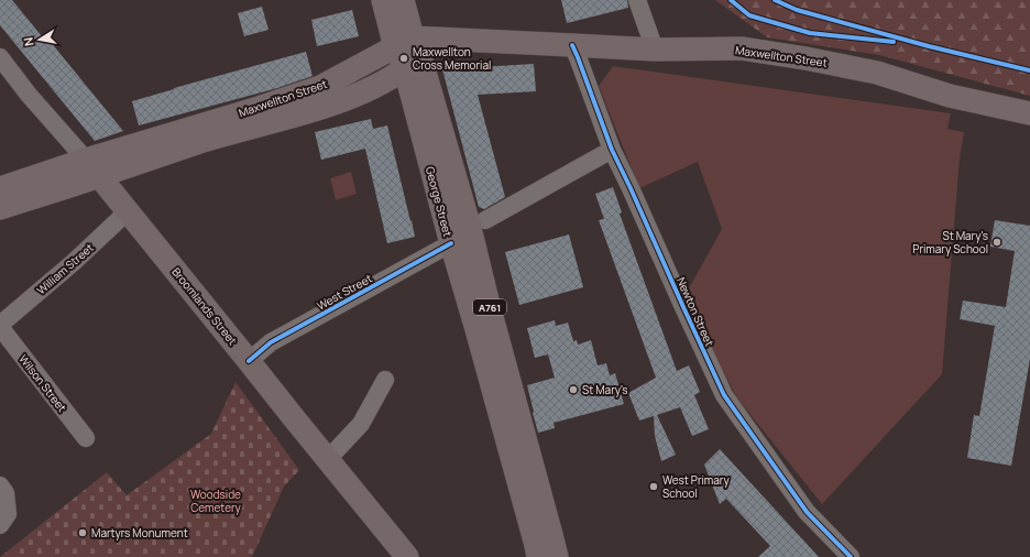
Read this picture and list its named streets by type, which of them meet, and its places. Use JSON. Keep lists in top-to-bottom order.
{
  "streets": {
    "main road": [
      "Maxwellton Street",
      "George Street",
      "Broomlands Street",
      "A761"
    ],
    "street": [
      "William Street",
      "West Street",
      "Newton Street",
      "Wilson Street"
    ]
  },
  "crossings": [
    ["Maxwellton Street", "George Street"],
    ["Maxwellton Street", "Broomlands Street"],
    ["Maxwellton Street", "Newton Street"],
    ["George Street", "West Street"],
    ["William Street", "Broomlands Street"],
    ["William Street", "Wilson Street"],
    ["West Street", "Broomlands Street"]
  ],
  "parks": ["Woodside Cemetery"],
  "places": [
    "Maxwellton Cross Memorial",
    "St Mary's Primary School",
    "St Mary's",
    "West Primary School",
    "Martyrs Monument"
  ],
  "north": "left"
}
